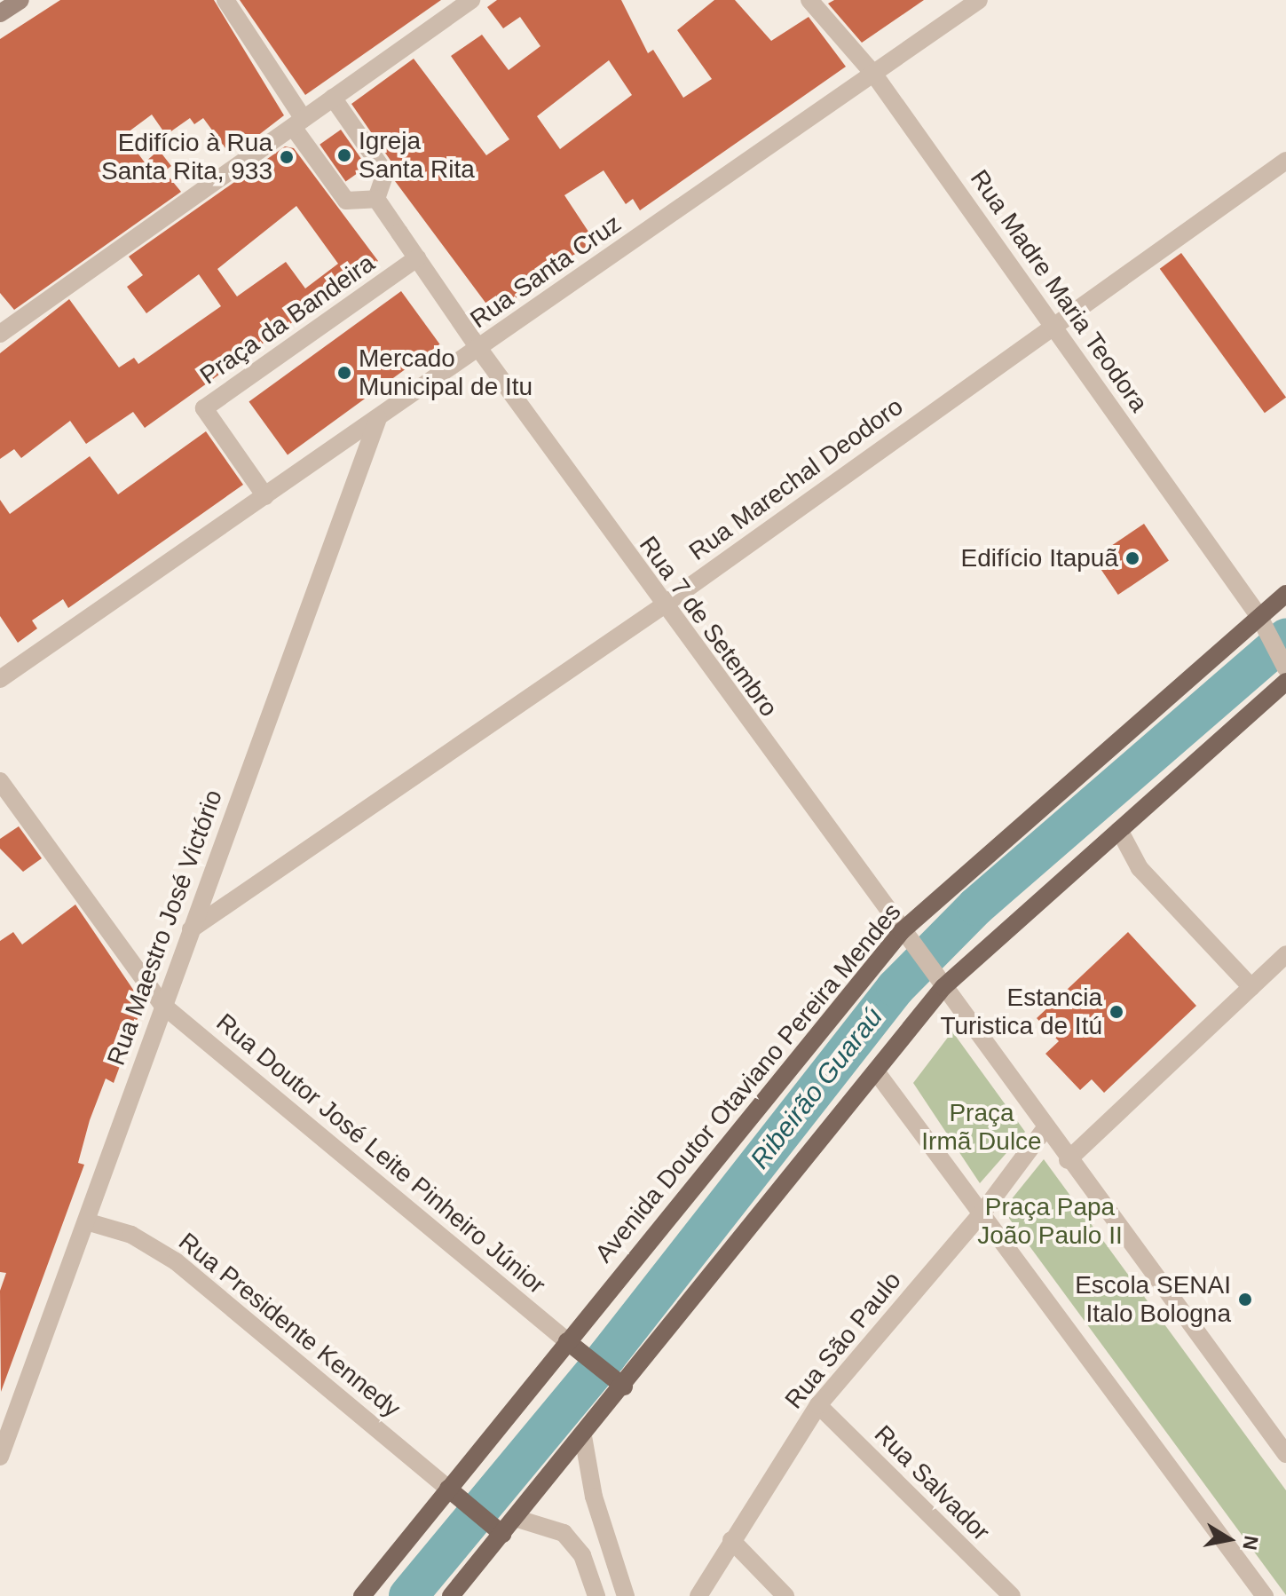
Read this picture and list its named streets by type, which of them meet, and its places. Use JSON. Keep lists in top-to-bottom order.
{
  "streets": {
    "main road": ["Avenida Doutor Otaviano Pereira Mendes"],
    "street": [
      "Rua Santa Cruz",
      "Rua Madre Maria Teodora",
      "Praça da Bandeira",
      "Rua Marechal Deodoro",
      "Rua 7 de Setembro",
      "Rua Maestro José Victório",
      "Rua Doutor José Leite Pinheiro Júnior",
      "Rua Presidente Kennedy",
      "Rua São Paulo",
      "Rua Salvador"
    ]
  },
  "crossings": [
    ["Rua Santa Cruz", "Rua Madre Maria Teodora"],
    ["Rua Santa Cruz", "Praça da Bandeira"],
    ["Rua Santa Cruz", "Rua 7 de Setembro"],
    ["Rua Santa Cruz", "Rua Maestro José Victório"],
    ["Rua Madre Maria Teodora", "Rua Marechal Deodoro"],
    ["Rua Madre Maria Teodora", "Avenida Doutor Otaviano Pereira Mendes"],
    ["Rua Marechal Deodoro", "Rua 7 de Setembro"],
    ["Rua Marechal Deodoro", "Rua Maestro José Victório"],
    ["Rua 7 de Setembro", "Avenida Doutor Otaviano Pereira Mendes"],
    ["Rua 7 de Setembro", "Rua São Paulo"],
    ["Rua Maestro José Victório", "Rua Doutor José Leite Pinheiro Júnior"],
    ["Rua Maestro José Victório", "Rua Presidente Kennedy"],
    ["Avenida Doutor Otaviano Pereira Mendes", "Rua Doutor José Leite Pinheiro Júnior"],
    ["Avenida Doutor Otaviano Pereira Mendes", "Rua Presidente Kennedy"],
    ["Rua São Paulo", "Rua Salvador"]
  ],
  "water": ["Ribeirão Guaraú"],
  "parks": ["Praça Irmã Dulce", "Praça Papa João Paulo II"],
  "places": [
    "Igreja Santa Rita",
    "Edifício à Rua Santa Rita, 933",
    "Mercado Municipal de Itu",
    "Edifício Itapuã",
    "Estancia Turistica de Itú",
    "Escola SENAI Italo Bologna"
  ],
  "north": "right"
}
